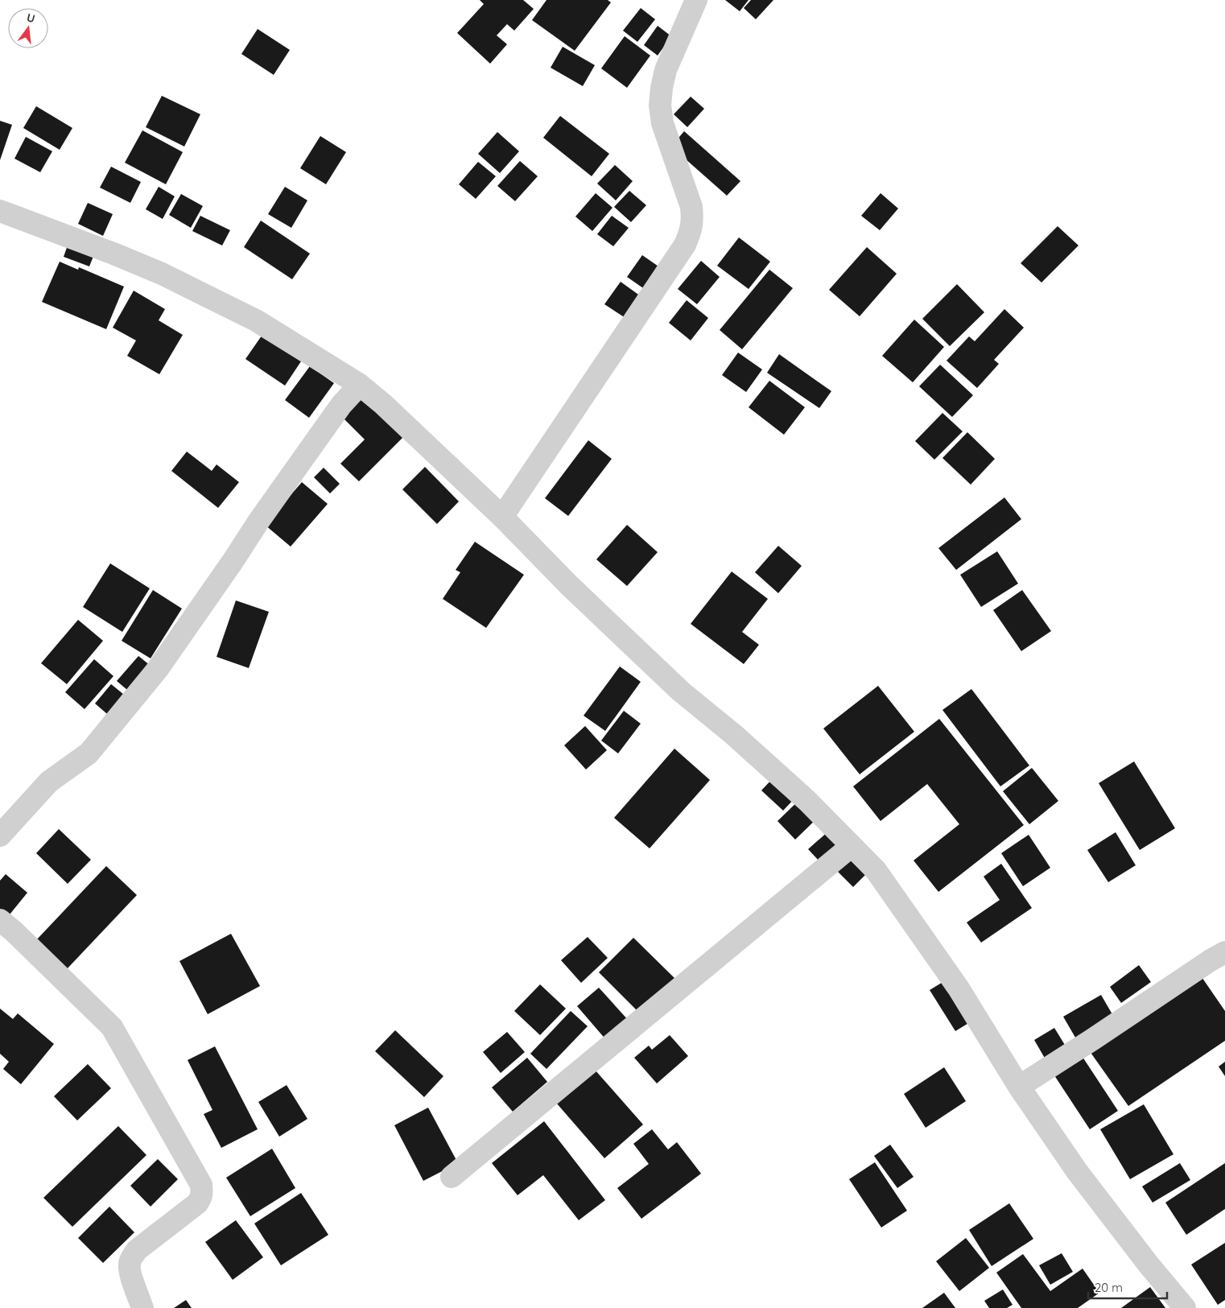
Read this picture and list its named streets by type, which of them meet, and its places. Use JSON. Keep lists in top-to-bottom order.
{
  "scale_bar": "20 m",
  "north": "top"
}
